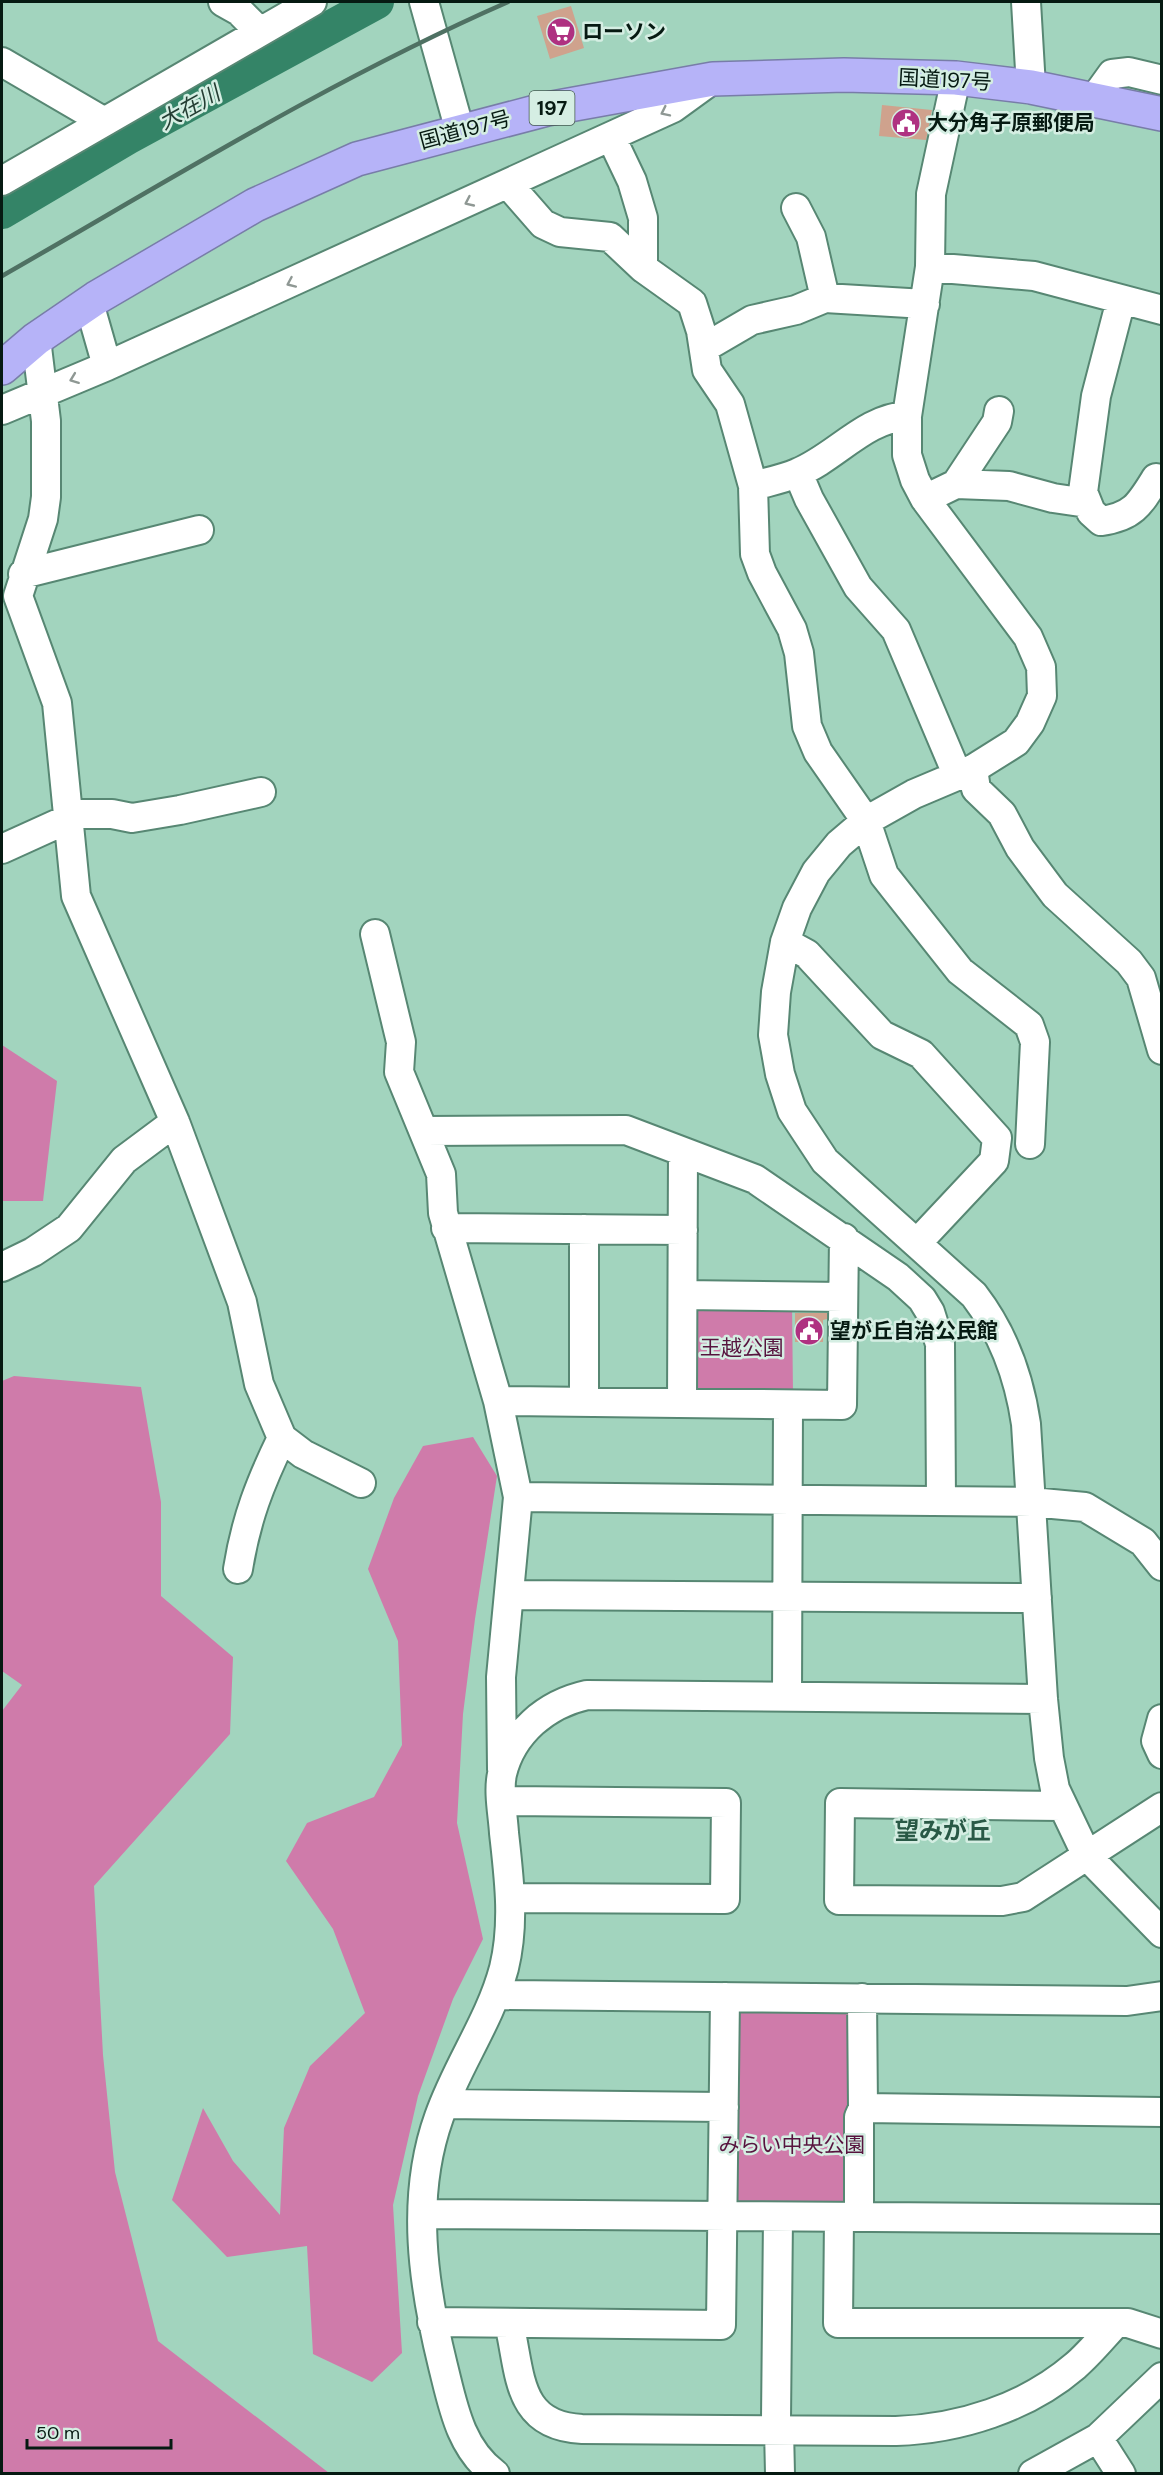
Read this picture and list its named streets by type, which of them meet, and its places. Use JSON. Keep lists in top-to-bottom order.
{
  "streets": {
    "highway": ["国道197号", "197"]
  },
  "districts": ["望みが丘"],
  "water": ["大在川"],
  "parks": ["王越公園", "みらい中央公園"],
  "places": {
    "supermarket": ["ローソン"],
    "public building": ["大分角子原郵便局", "望が丘自治公民館"]
  },
  "scale_bar": "50 m"
}
